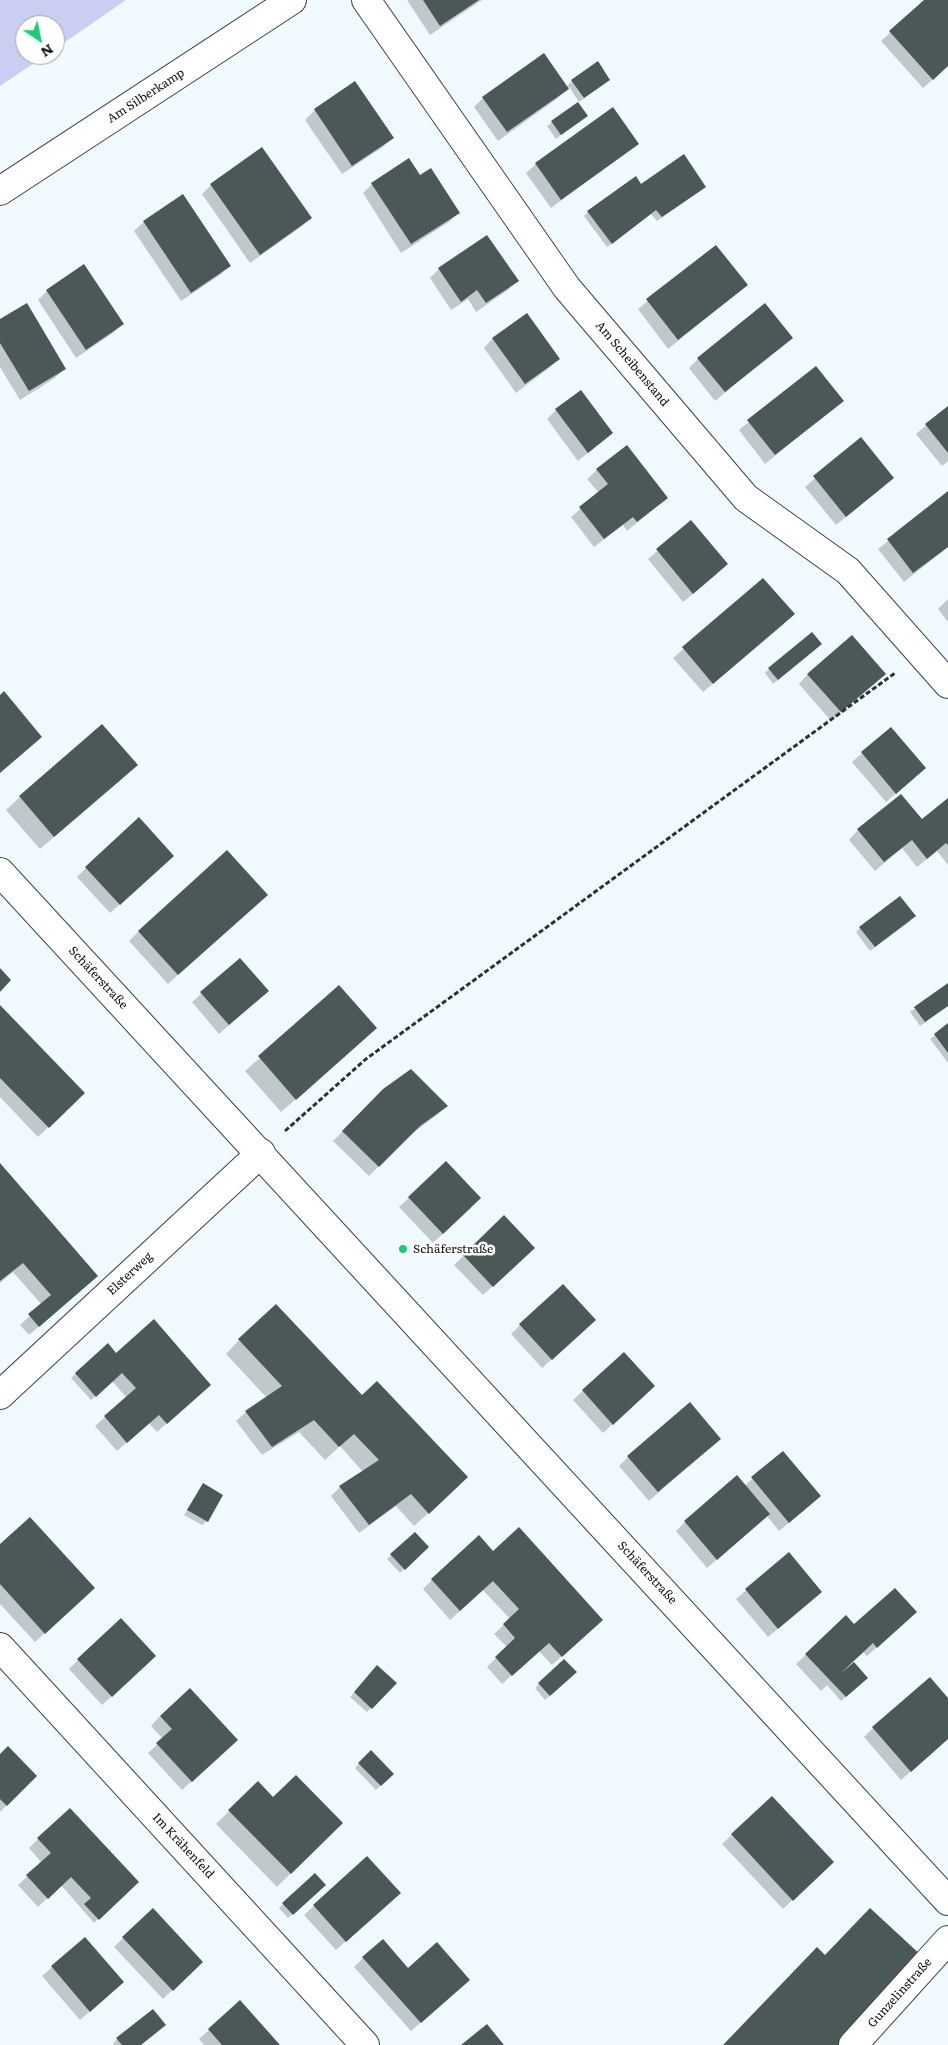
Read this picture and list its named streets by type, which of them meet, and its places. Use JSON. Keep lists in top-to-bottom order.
{
  "streets": {
    "street": [
      "Am Silberkamp",
      "Am Scheibenstand",
      "Schäferstraße",
      "Elsterweg",
      "Im Krähenfeld",
      "Gunzelinstraße"
    ]
  },
  "crossings": [
    ["Schäferstraße", "Elsterweg"]
  ],
  "places": ["Schäferstraße"],
  "north": "bottom right"
}
